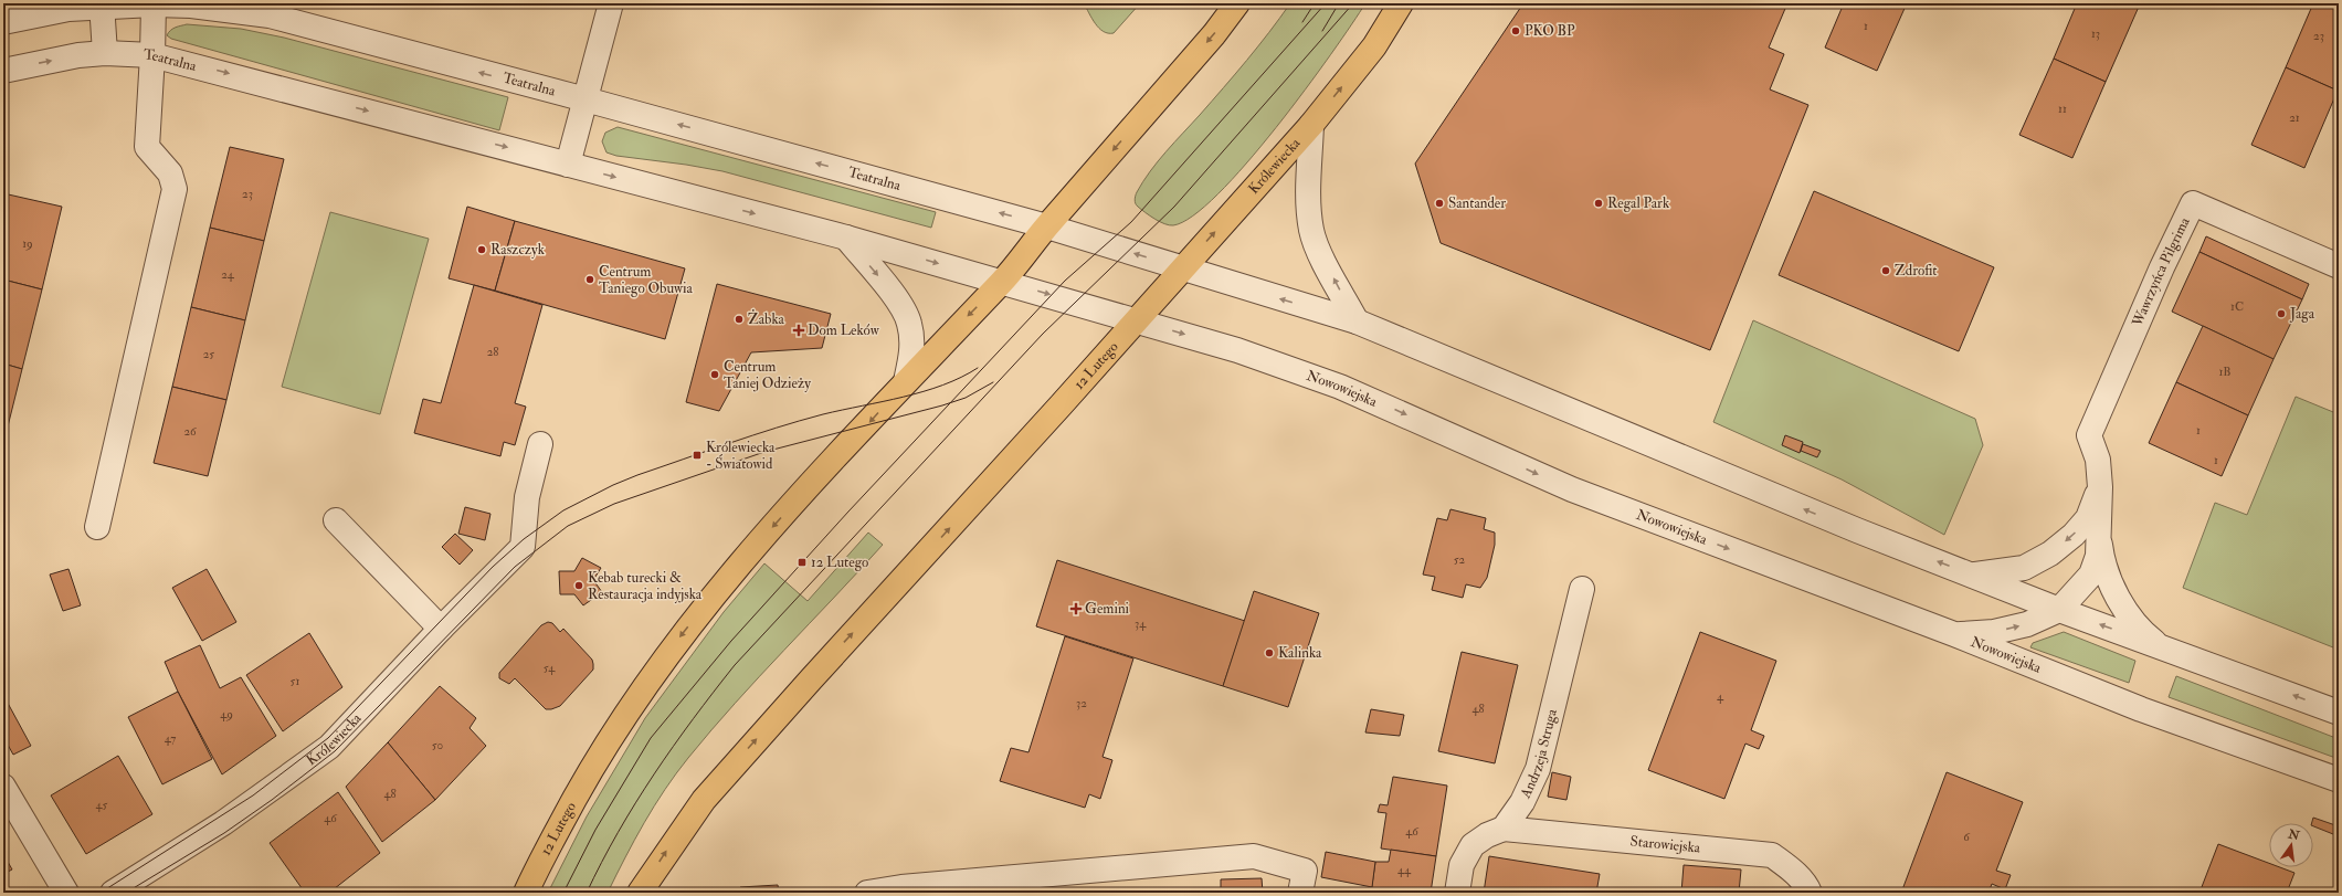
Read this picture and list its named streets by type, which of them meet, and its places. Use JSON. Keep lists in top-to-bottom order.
{
  "streets": {
    "main road": ["Królewiecka", "12 Lutego"],
    "street": [
      "Teatralna",
      "Wawrzyńca Pilgrima",
      "Nowowiejska",
      "Andrzeja Struga",
      "Starowiejska"
    ]
  },
  "crossings": [
    ["Teatralna", "12 Lutego"],
    ["Teatralna", "Nowowiejska"],
    ["Królewiecka", "12 Lutego"],
    ["Królewiecka", "Nowowiejska"],
    ["Wawrzyńca Pilgrima", "Nowowiejska"],
    ["12 Lutego", "Nowowiejska"],
    ["Andrzeja Struga", "Starowiejska"]
  ],
  "places": {
    "other": [
      "PKO BP",
      "Santander",
      "Regal Park",
      "Raszczyk",
      "Zdrofit",
      "Centrum Taniego Obuwia",
      "Jaga",
      "Żabka",
      "Centrum Taniej Odzieży",
      "Kebab turecki & Restauracja indyjska",
      "Kalinka"
    ],
    "health": ["Dom Leków", "Gemini"],
    "transit": ["Królewiecka - Światowid", "12 Lutego"]
  },
  "house_numbers": [
    "1",
    "13",
    "23",
    "11",
    "21",
    "23",
    "19",
    "24",
    "1C",
    "28",
    "25",
    "1B",
    "1",
    "26",
    "1",
    "52",
    "34",
    "54",
    "51",
    "4",
    "32",
    "48",
    "49",
    "47",
    "50",
    "48",
    "45",
    "46",
    "46",
    "6",
    "44"
  ],
  "north": "top"
}
